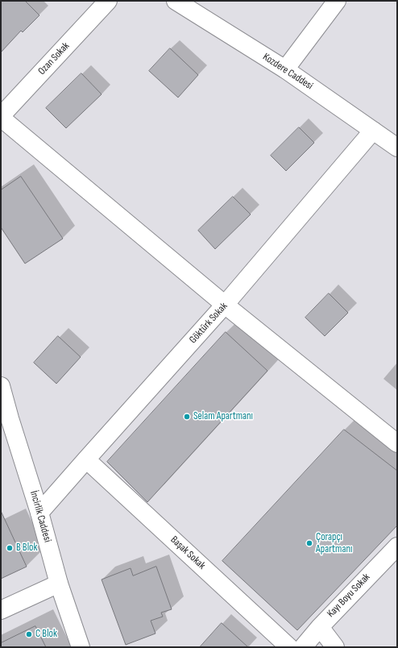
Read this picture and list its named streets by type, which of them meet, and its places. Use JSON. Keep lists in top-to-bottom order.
{
  "streets": {
    "street": [
      "Ozan Sokak",
      "Kozdere Caddesi",
      "Göktürk Sokak",
      "İncirlik Caddesi",
      "Başak Sokak",
      "Kayı Boyu Sokak"
    ]
  },
  "crossings": [
    ["Kozdere Caddesi", "Göktürk Sokak"],
    ["Göktürk Sokak", "İncirlik Caddesi"],
    ["Göktürk Sokak", "Başak Sokak"]
  ],
  "places": [
    "Selam Apartmanı",
    "Çorapçı Apartmanı",
    "B Blok",
    "C Blok"
  ]
}
